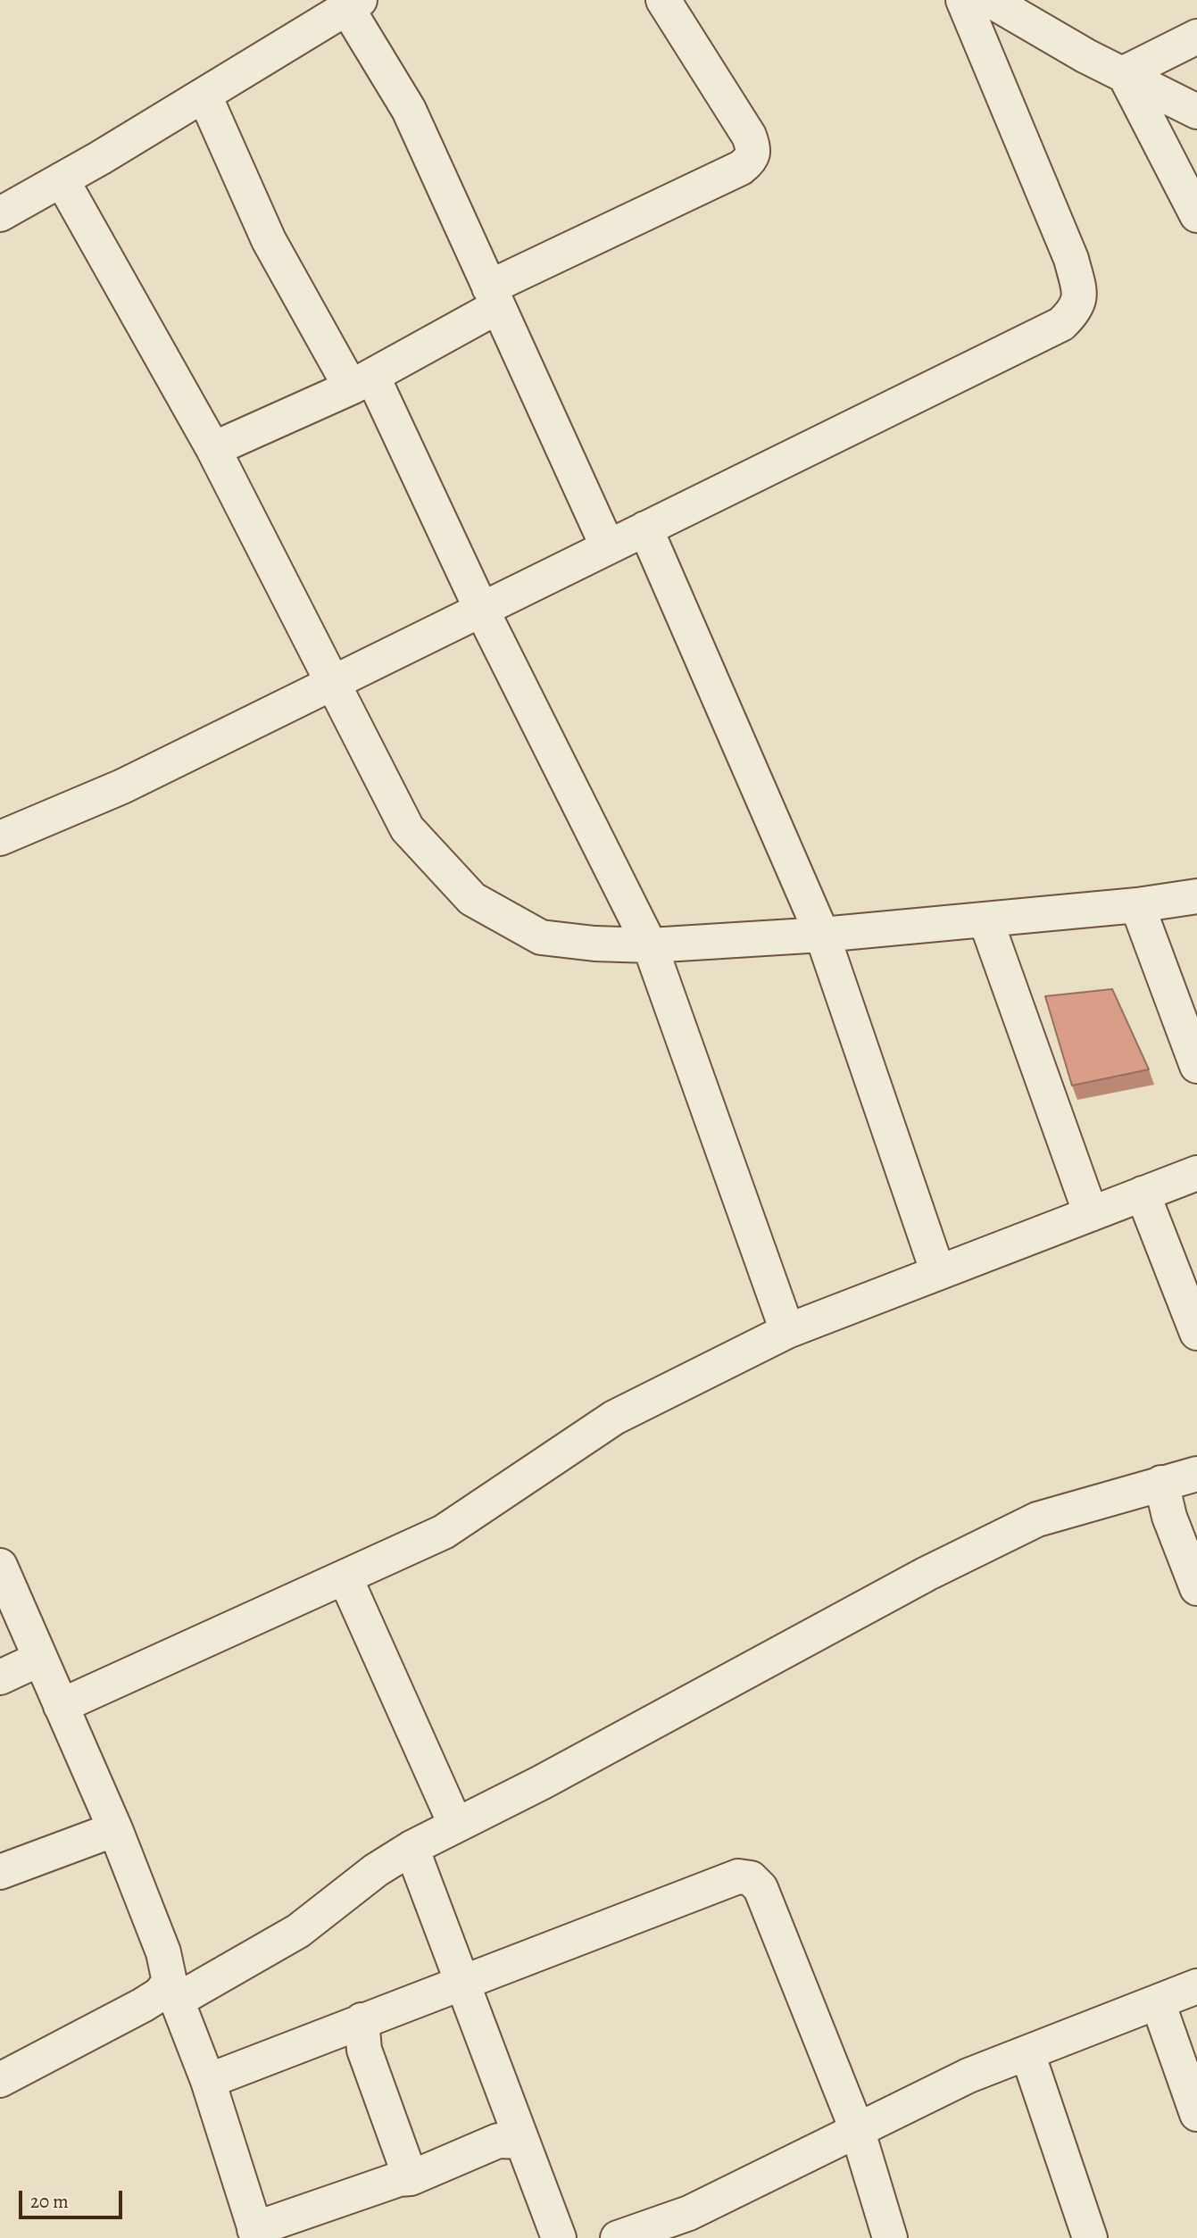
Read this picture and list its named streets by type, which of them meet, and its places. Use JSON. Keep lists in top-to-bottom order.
{
  "scale_bar": "20 m"
}
